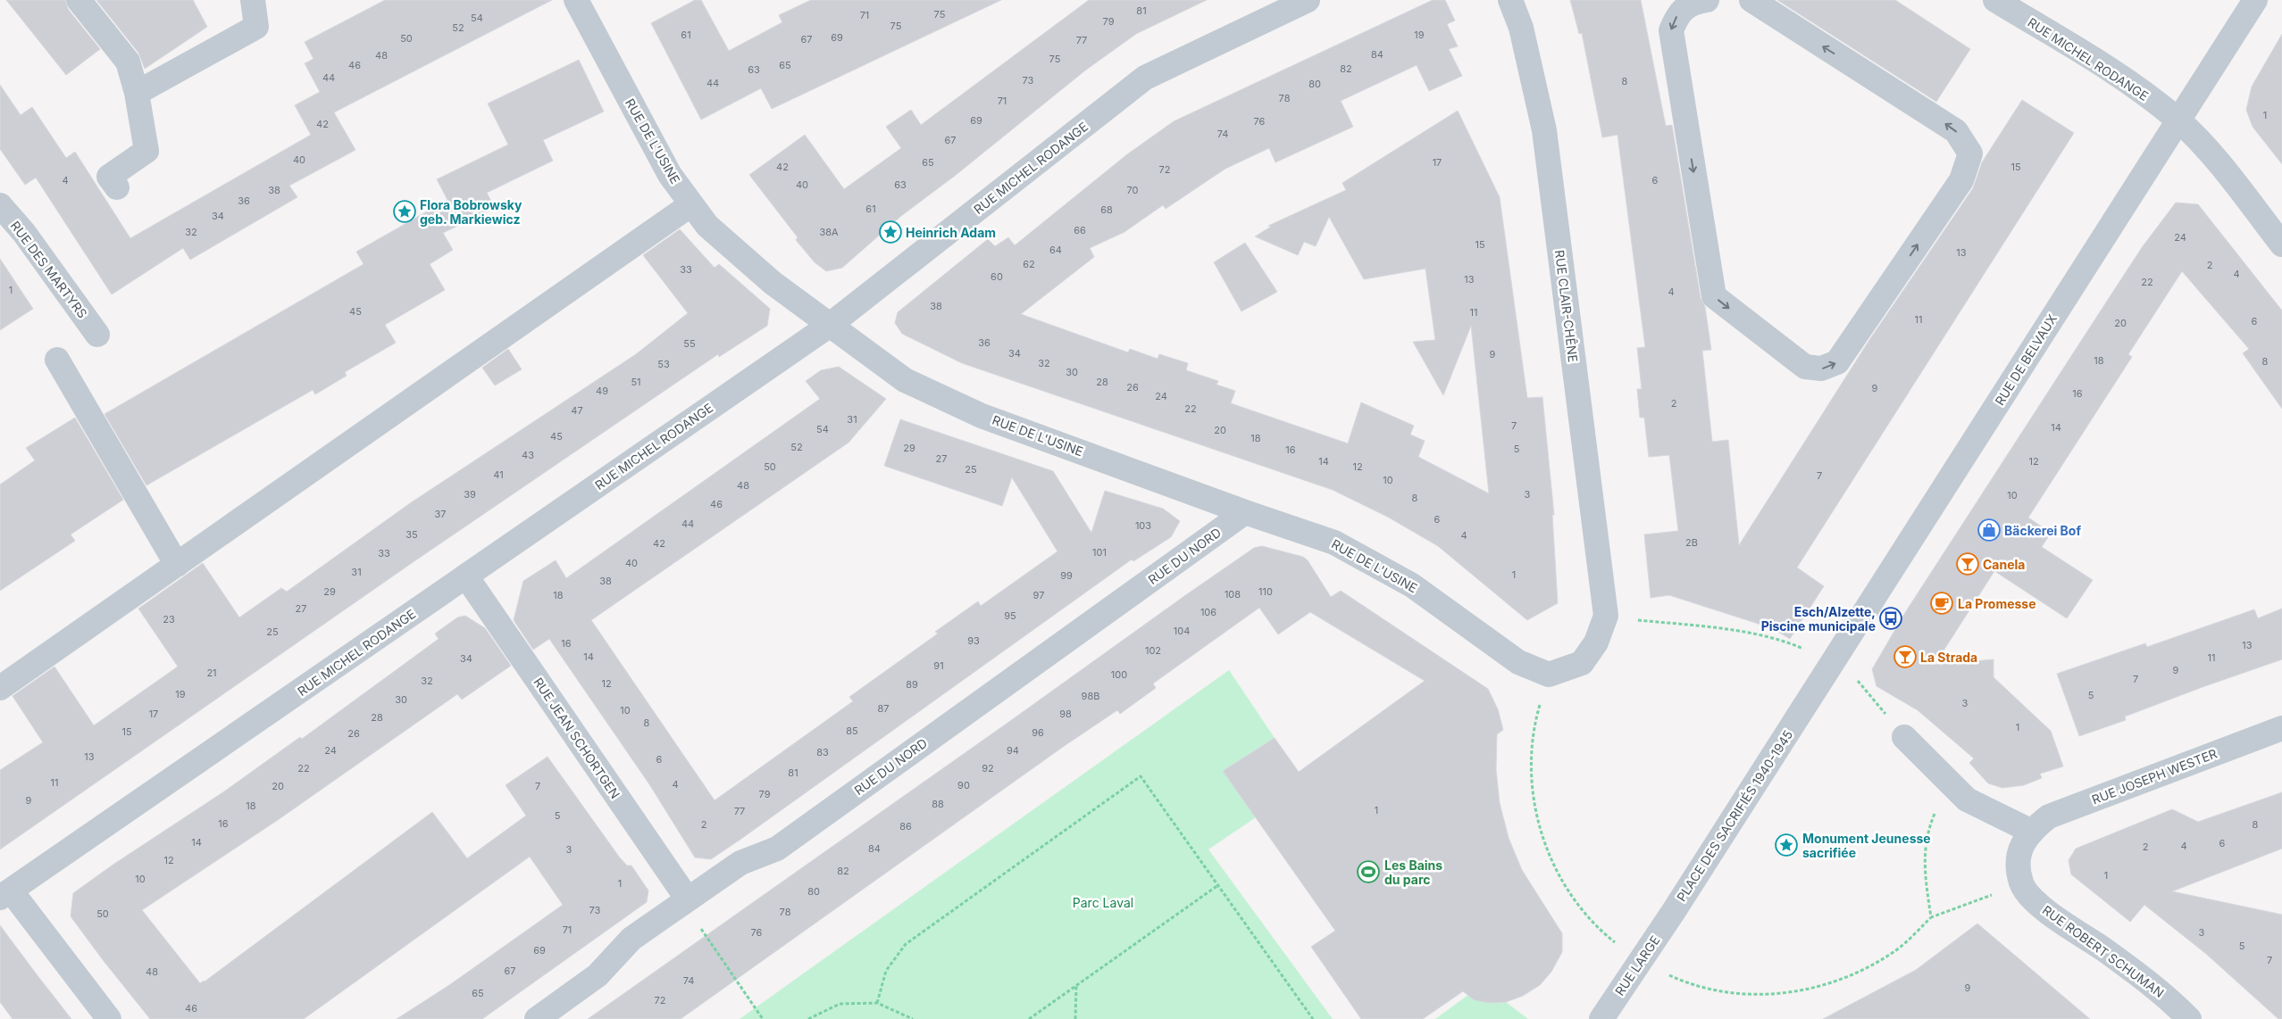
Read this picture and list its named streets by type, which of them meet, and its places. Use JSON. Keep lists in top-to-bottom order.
{
  "streets": {
    "street": [
      "RUE MICHEL RODANGE",
      "RUE DE L'USINE",
      "RUE DES MARTYRS",
      "RUE CLAIR-CHÊNE",
      "RUE DE BELVAUX",
      "RUE DU NORD",
      "RUE JEAN SCHORTGEN",
      "RUE JOSEPH WESTER",
      "PLACE DES SACRIFIÉS 1940-1945",
      "RUE ROBERT SCHUMAN",
      "RUE LARGE"
    ]
  },
  "crossings": [
    ["RUE MICHEL RODANGE", "RUE DE L'USINE"],
    ["RUE MICHEL RODANGE", "RUE DE BELVAUX"],
    ["RUE MICHEL RODANGE", "RUE JEAN SCHORTGEN"],
    ["RUE DE L'USINE", "RUE CLAIR-CHÊNE"],
    ["RUE DE L'USINE", "RUE DU NORD"],
    ["RUE DE BELVAUX", "PLACE DES SACRIFIÉS 1940-1945"],
    ["RUE DU NORD", "RUE JEAN SCHORTGEN"],
    ["RUE JOSEPH WESTER", "RUE ROBERT SCHUMAN"],
    ["PLACE DES SACRIFIÉS 1940-1945", "RUE LARGE"]
  ],
  "parks": ["Parc Laval"],
  "places": {
    "place": ["Flora Bobrowsky geb. Markiewicz", "Heinrich Adam", "Monument Jeunesse sacrifiée"],
    "shop": ["Bäckerei Bof"],
    "bar": ["Canela", "La Strada"],
    "cafe": ["La Promesse"],
    "bus stop": ["Esch/Alzette, Piscine municipale"],
    "sports": ["Les Bains du parc"]
  },
  "house_numbers": [
    "81",
    "75",
    "71",
    "54",
    "79",
    "75",
    "52",
    "61",
    "19",
    "69",
    "50",
    "67",
    "77",
    "84",
    "48",
    "75",
    "46",
    "65",
    "82",
    "63",
    "44",
    "73",
    "8",
    "44",
    "80",
    "78",
    "71",
    "1",
    "69",
    "76",
    "42",
    "74",
    "67",
    "40",
    "65",
    "17",
    "42",
    "15",
    "72",
    "4",
    "6",
    "40",
    "63",
    "38",
    "70",
    "36",
    "61",
    "68",
    "34",
    "66",
    "32",
    "38A",
    "24",
    "15",
    "64",
    "13",
    "62",
    "2",
    "33",
    "4",
    "60",
    "13",
    "22",
    "1",
    "4",
    "38",
    "45",
    "11",
    "11",
    "6",
    "20",
    "36",
    "55",
    "34",
    "9",
    "18",
    "8",
    "32",
    "53",
    "30",
    "51",
    "28",
    "26",
    "9",
    "49",
    "16",
    "24",
    "2",
    "22",
    "47",
    "31",
    "7",
    "14",
    "54",
    "20",
    "45",
    "18",
    "52",
    "29",
    "5",
    "16",
    "43",
    "27",
    "14",
    "12",
    "50",
    "12",
    "25",
    "41",
    "7",
    "10",
    "48",
    "39",
    "3",
    "10",
    "8",
    "46",
    "37",
    "6",
    "44",
    "103",
    "35",
    "4",
    "2B",
    "42",
    "101",
    "33",
    "40",
    "31",
    "1",
    "99",
    "38",
    "29",
    "110",
    "108",
    "18",
    "97",
    "27",
    "106",
    "95",
    "23",
    "104",
    "25",
    "93",
    "16",
    "13",
    "102",
    "14",
    "11",
    "34",
    "91",
    "9",
    "21",
    "100",
    "7",
    "32",
    "12",
    "89",
    "19",
    "5",
    "98B",
    "30",
    "3",
    "87",
    "10",
    "17",
    "98",
    "28",
    "8",
    "1",
    "85",
    "15",
    "96",
    "26",
    "24",
    "94",
    "83",
    "13",
    "6",
    "22",
    "92",
    "81",
    "11",
    "4",
    "90",
    "20",
    "7",
    "79",
    "9",
    "88",
    "18",
    "1",
    "77",
    "5",
    "16",
    "2",
    "8",
    "86",
    "14",
    "6",
    "4",
    "2",
    "84",
    "3",
    "12",
    "82",
    "1",
    "10",
    "1",
    "80",
    "73",
    "78",
    "50",
    "71",
    "76",
    "3",
    "5",
    "69",
    "7",
    "67",
    "48",
    "74",
    "9",
    "65",
    "72",
    "46"
  ]
}
